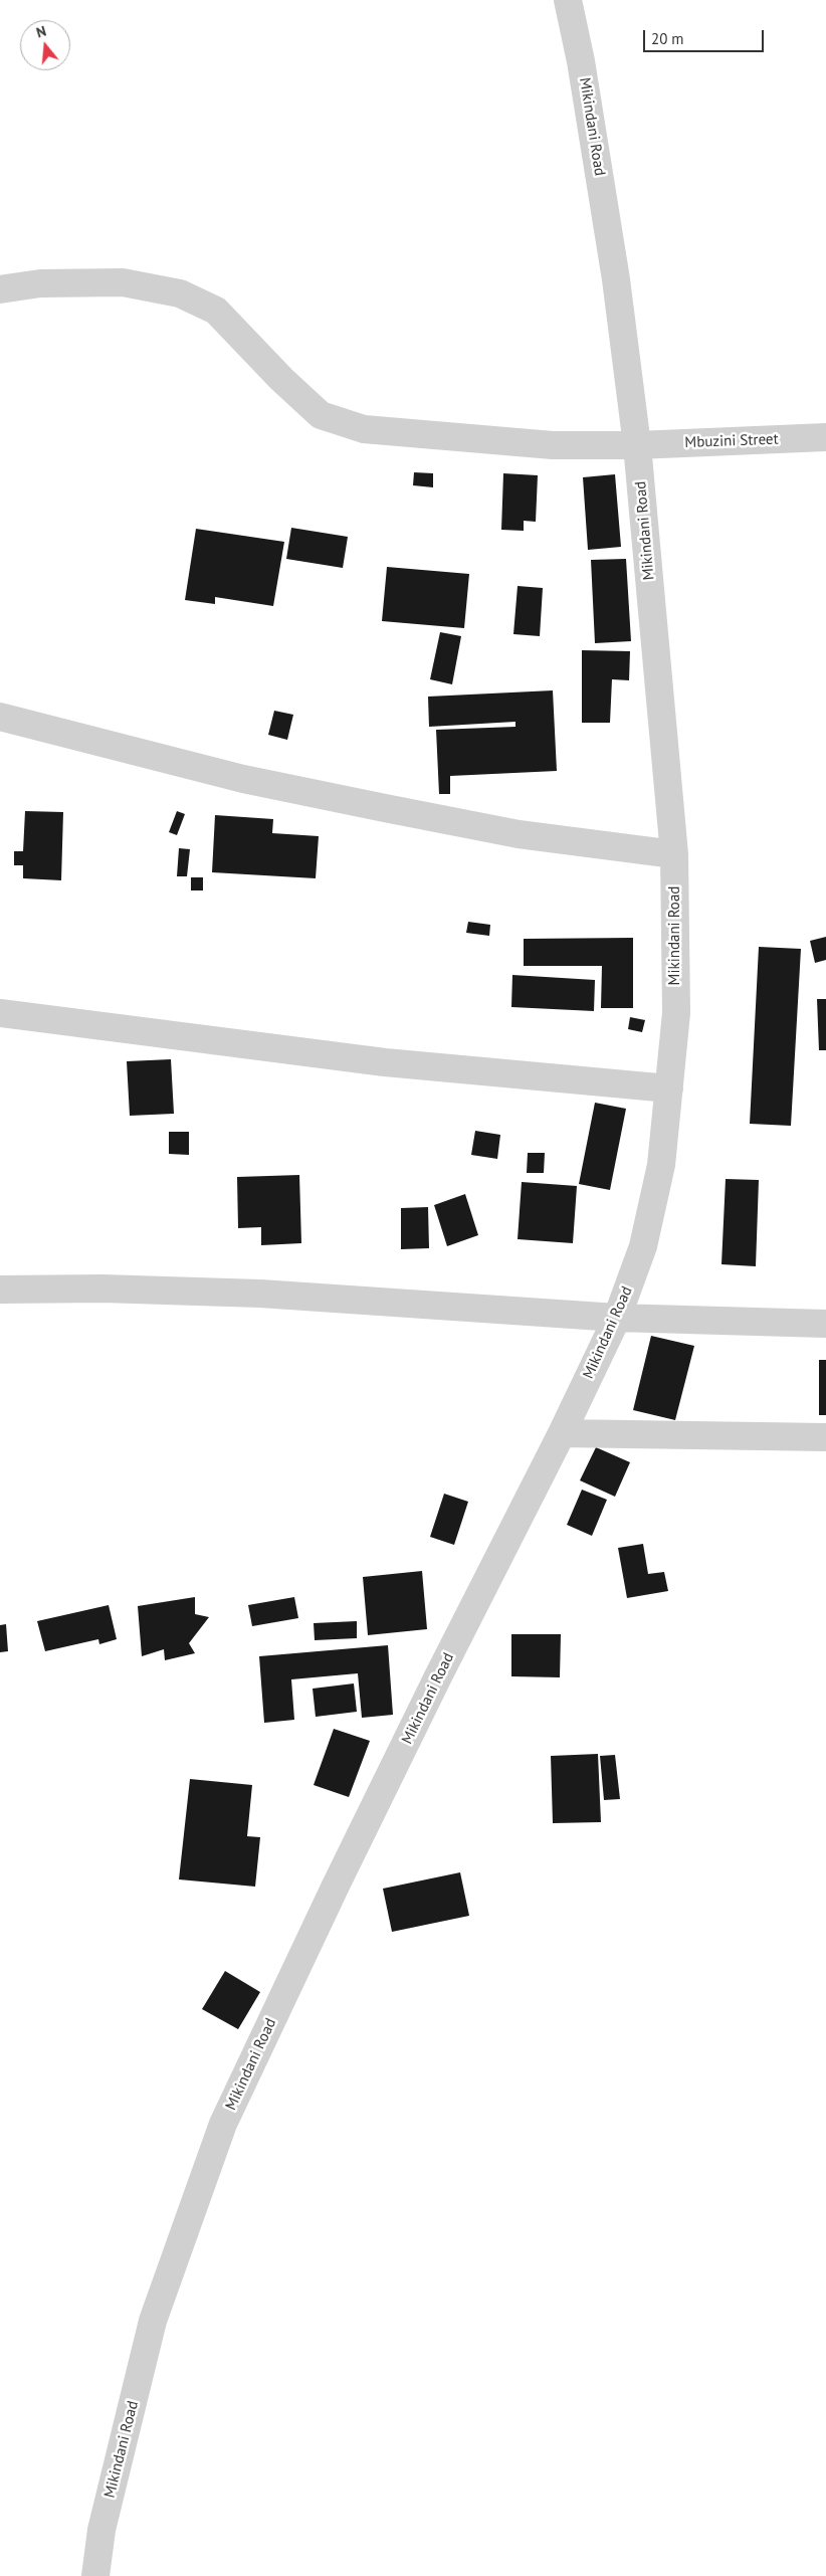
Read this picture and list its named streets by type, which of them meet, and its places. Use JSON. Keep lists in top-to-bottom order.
{
  "streets": {
    "street": ["Mikindani Road", "Mbuzini Street"]
  },
  "crossings": [
    ["Mikindani Road", "Mbuzini Street"]
  ],
  "scale_bar": "20 m",
  "north": "top"
}
